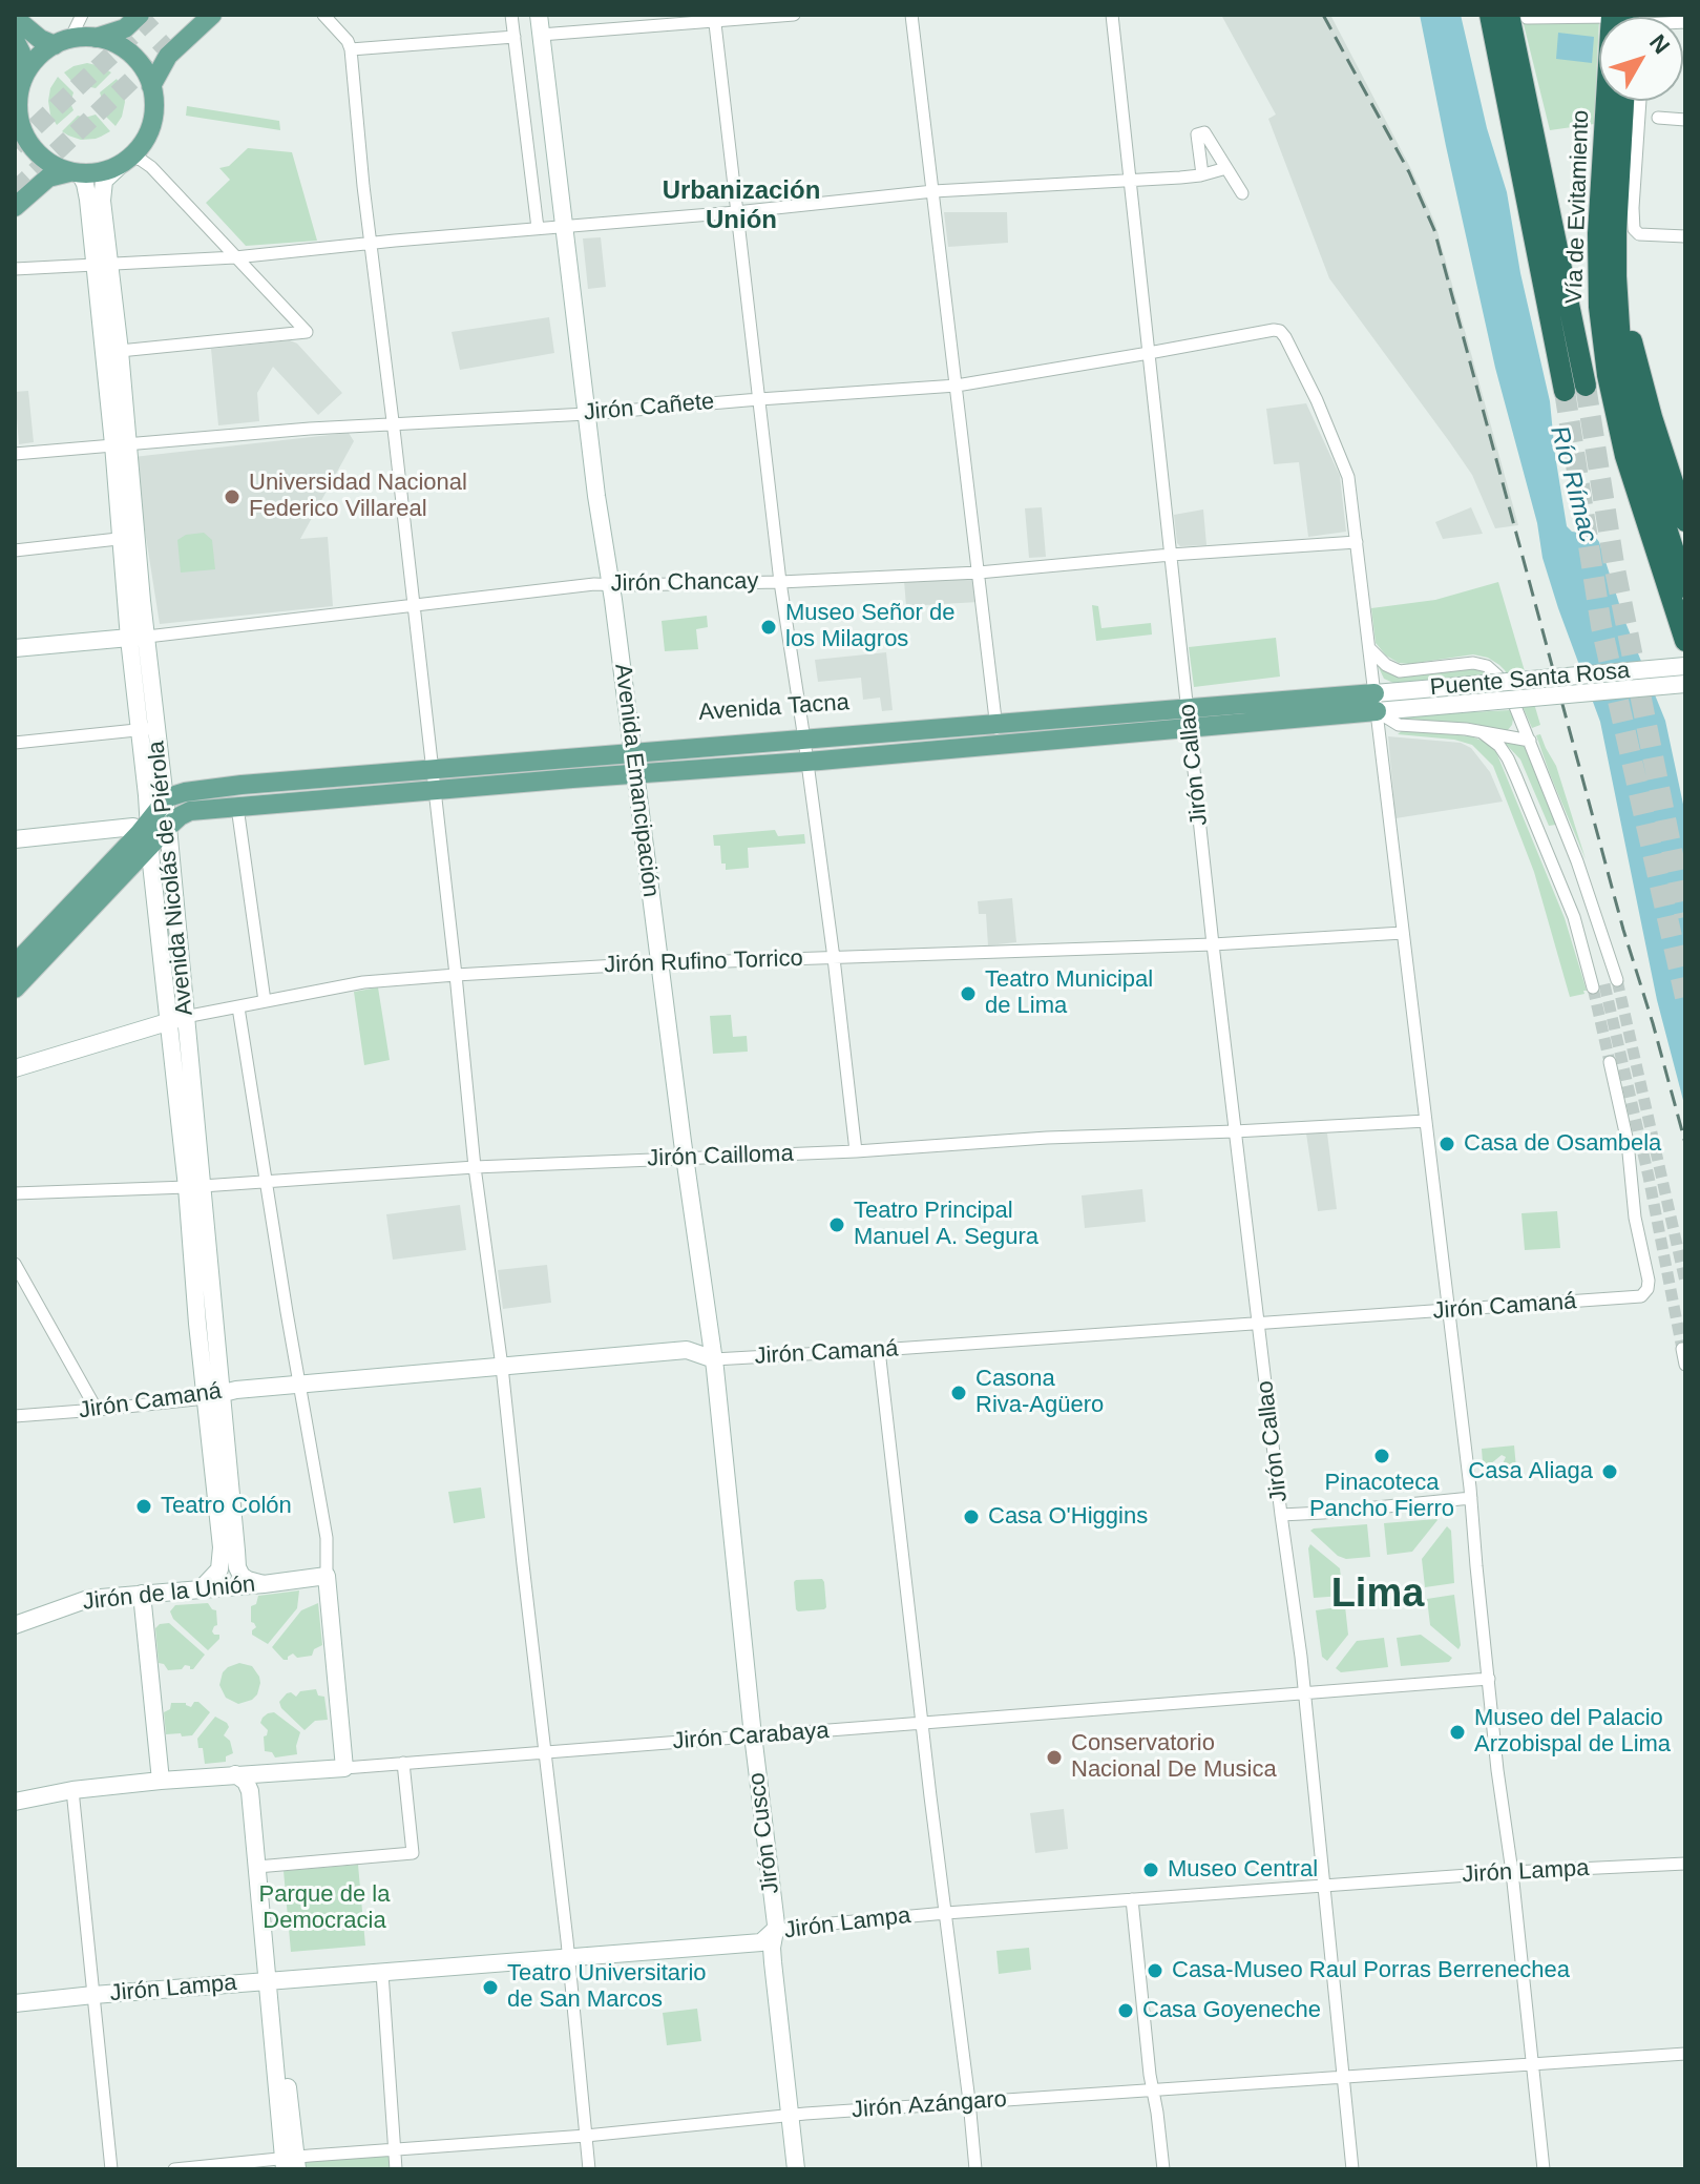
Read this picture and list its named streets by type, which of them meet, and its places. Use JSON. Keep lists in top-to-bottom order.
{
  "streets": {
    "highway": ["Vía de Evitamiento"],
    "main road": [
      "Jirón Chancay",
      "Puente Santa Rosa",
      "Avenida Tacna",
      "Avenida Emancipación",
      "Avenida Nicolás de Piérola",
      "Jirón Rufino Torrico",
      "Jirón Camaná",
      "Jirón de la Unión",
      "Jirón Carabaya",
      "Jirón Cusco",
      "Jirón Lampa"
    ],
    "street": [
      "Jirón Cañete",
      "Jirón Callao",
      "Jirón Cailloma",
      "Jirón Azángaro"
    ]
  },
  "crossings": [
    ["Jirón Cañete", "Jirón Chancay"],
    ["Jirón Cañete", "Jirón Callao"],
    ["Jirón Cañete", "Avenida Emancipación"],
    ["Jirón Cañete", "Avenida Nicolás de Piérola"],
    ["Jirón Chancay", "Jirón Callao"],
    ["Jirón Chancay", "Avenida Emancipación"],
    ["Jirón Chancay", "Avenida Nicolás de Piérola"],
    ["Puente Santa Rosa", "Avenida Tacna"],
    ["Avenida Tacna", "Jirón Callao"],
    ["Avenida Tacna", "Avenida Emancipación"],
    ["Avenida Tacna", "Avenida Nicolás de Piérola"],
    ["Jirón Callao", "Jirón Rufino Torrico"],
    ["Jirón Callao", "Jirón Cailloma"],
    ["Jirón Callao", "Jirón Camaná"],
    ["Jirón Callao", "Jirón Carabaya"],
    ["Jirón Callao", "Jirón Lampa"],
    ["Jirón Callao", "Jirón Azángaro"],
    ["Avenida Emancipación", "Jirón Rufino Torrico"],
    ["Avenida Emancipación", "Jirón Cailloma"],
    ["Avenida Emancipación", "Jirón Camaná"],
    ["Avenida Emancipación", "Jirón Cusco"],
    ["Avenida Nicolás de Piérola", "Jirón Rufino Torrico"],
    ["Avenida Nicolás de Piérola", "Jirón Cailloma"],
    ["Avenida Nicolás de Piérola", "Jirón Camaná"],
    ["Avenida Nicolás de Piérola", "Jirón de la Unión"],
    ["Jirón Carabaya", "Jirón Cusco"],
    ["Jirón Cusco", "Jirón Lampa"],
    ["Jirón Cusco", "Jirón Azángaro"]
  ],
  "districts": ["Urbanización Unión", "Lima"],
  "water": ["Río Rímac"],
  "parks": ["Parque de la Democracia"],
  "places": [
    "Universidad Nacional Federico Villareal",
    "Museo Señor de los Milagros",
    "Teatro Municipal de Lima",
    "Casa de Osambela",
    "Teatro Principal Manuel A. Segura",
    "Casona Riva-Agüero",
    "Pinacoteca Pancho Fierro",
    "Casa Aliaga",
    "Teatro Colón",
    "Casa O'Higgins",
    "Museo del Palacio Arzobispal de Lima",
    "Conservatorio Nacional De Musica",
    "Museo Central",
    "Casa-Museo Raul Porras Berrenechea",
    "Teatro Universitario de San Marcos",
    "Casa Goyeneche"
  ],
  "north": "top right"
}
